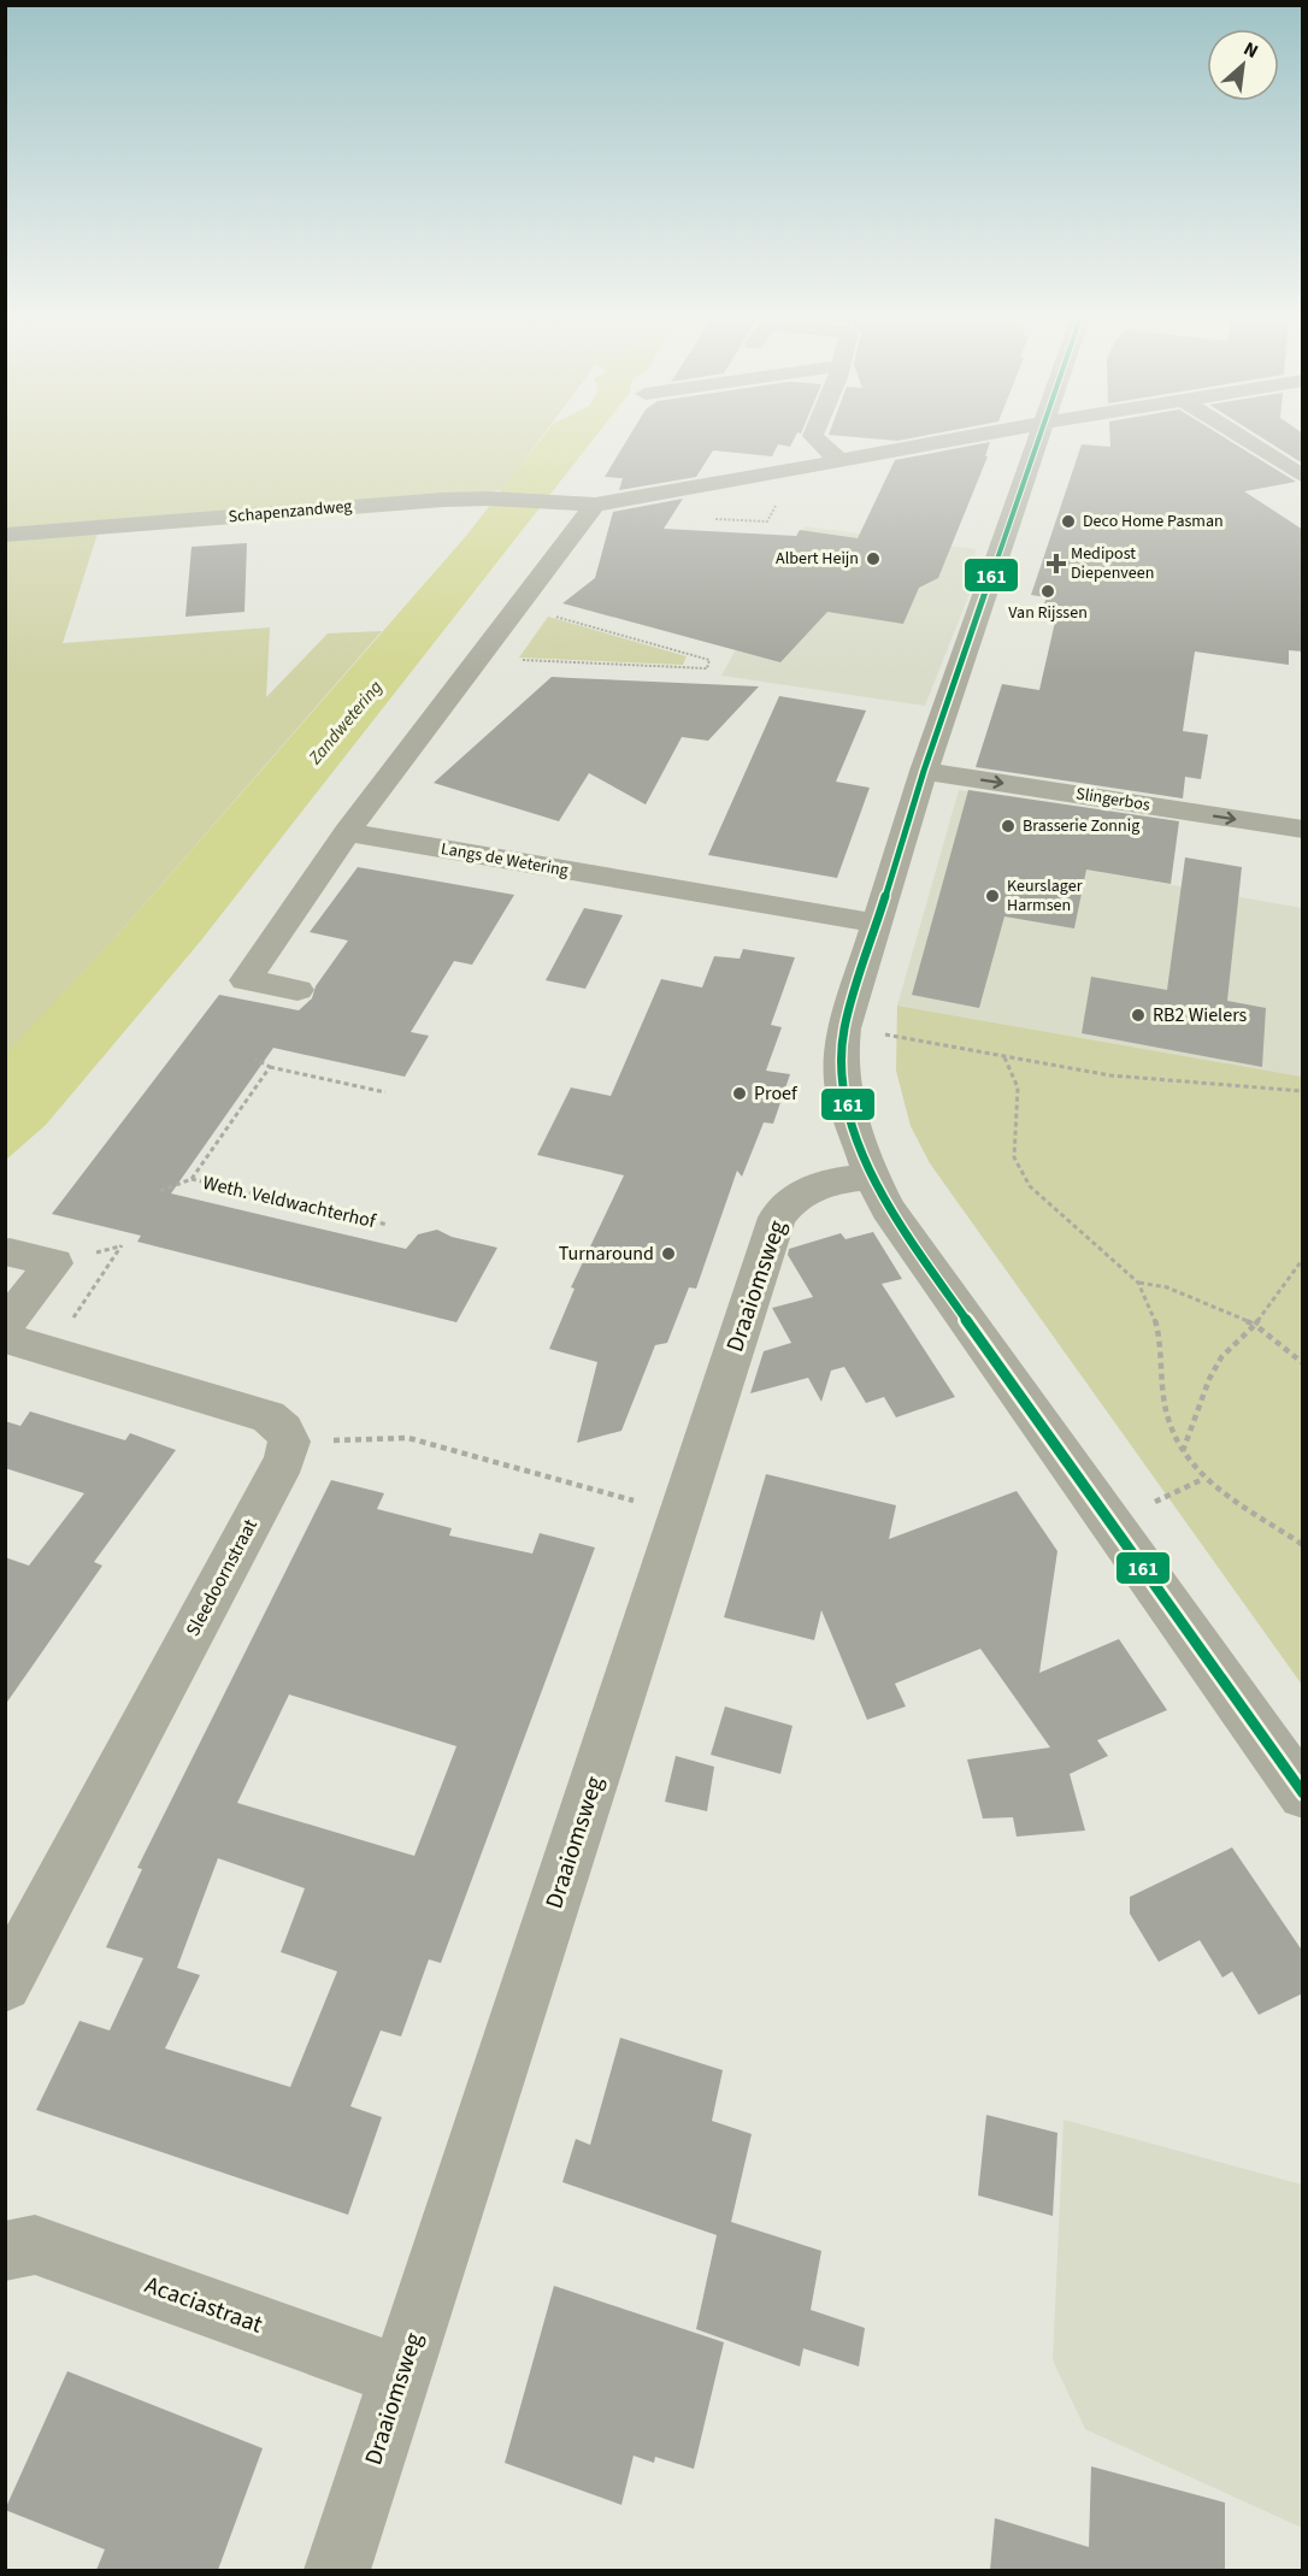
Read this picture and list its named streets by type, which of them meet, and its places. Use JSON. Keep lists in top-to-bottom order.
{
  "streets": {
    "street": [
      "Schapenzandweg",
      "Slingerbos",
      "Langs de Wetering",
      "Draaiomsweg",
      "Sleedoornstraat",
      "Acaciastraat"
    ],
    "path": ["Weth. Veldwachterhof"]
  },
  "crossings": [
    ["Draaiomsweg", "Acaciastraat"]
  ],
  "one_way": ["Slingerbos"],
  "water": ["Zandwetering"],
  "places": {
    "other": [
      "Deco Home Pasman",
      "Albert Heijn",
      "Van Rijssen",
      "Brasserie Zonnig",
      "Keurslager Harmsen",
      "RB2 Wielers",
      "Proef",
      "Turnaround"
    ],
    "health": ["Medipost Diepenveen"]
  },
  "lines": ["transit line 161"],
  "north": "top right"
}
